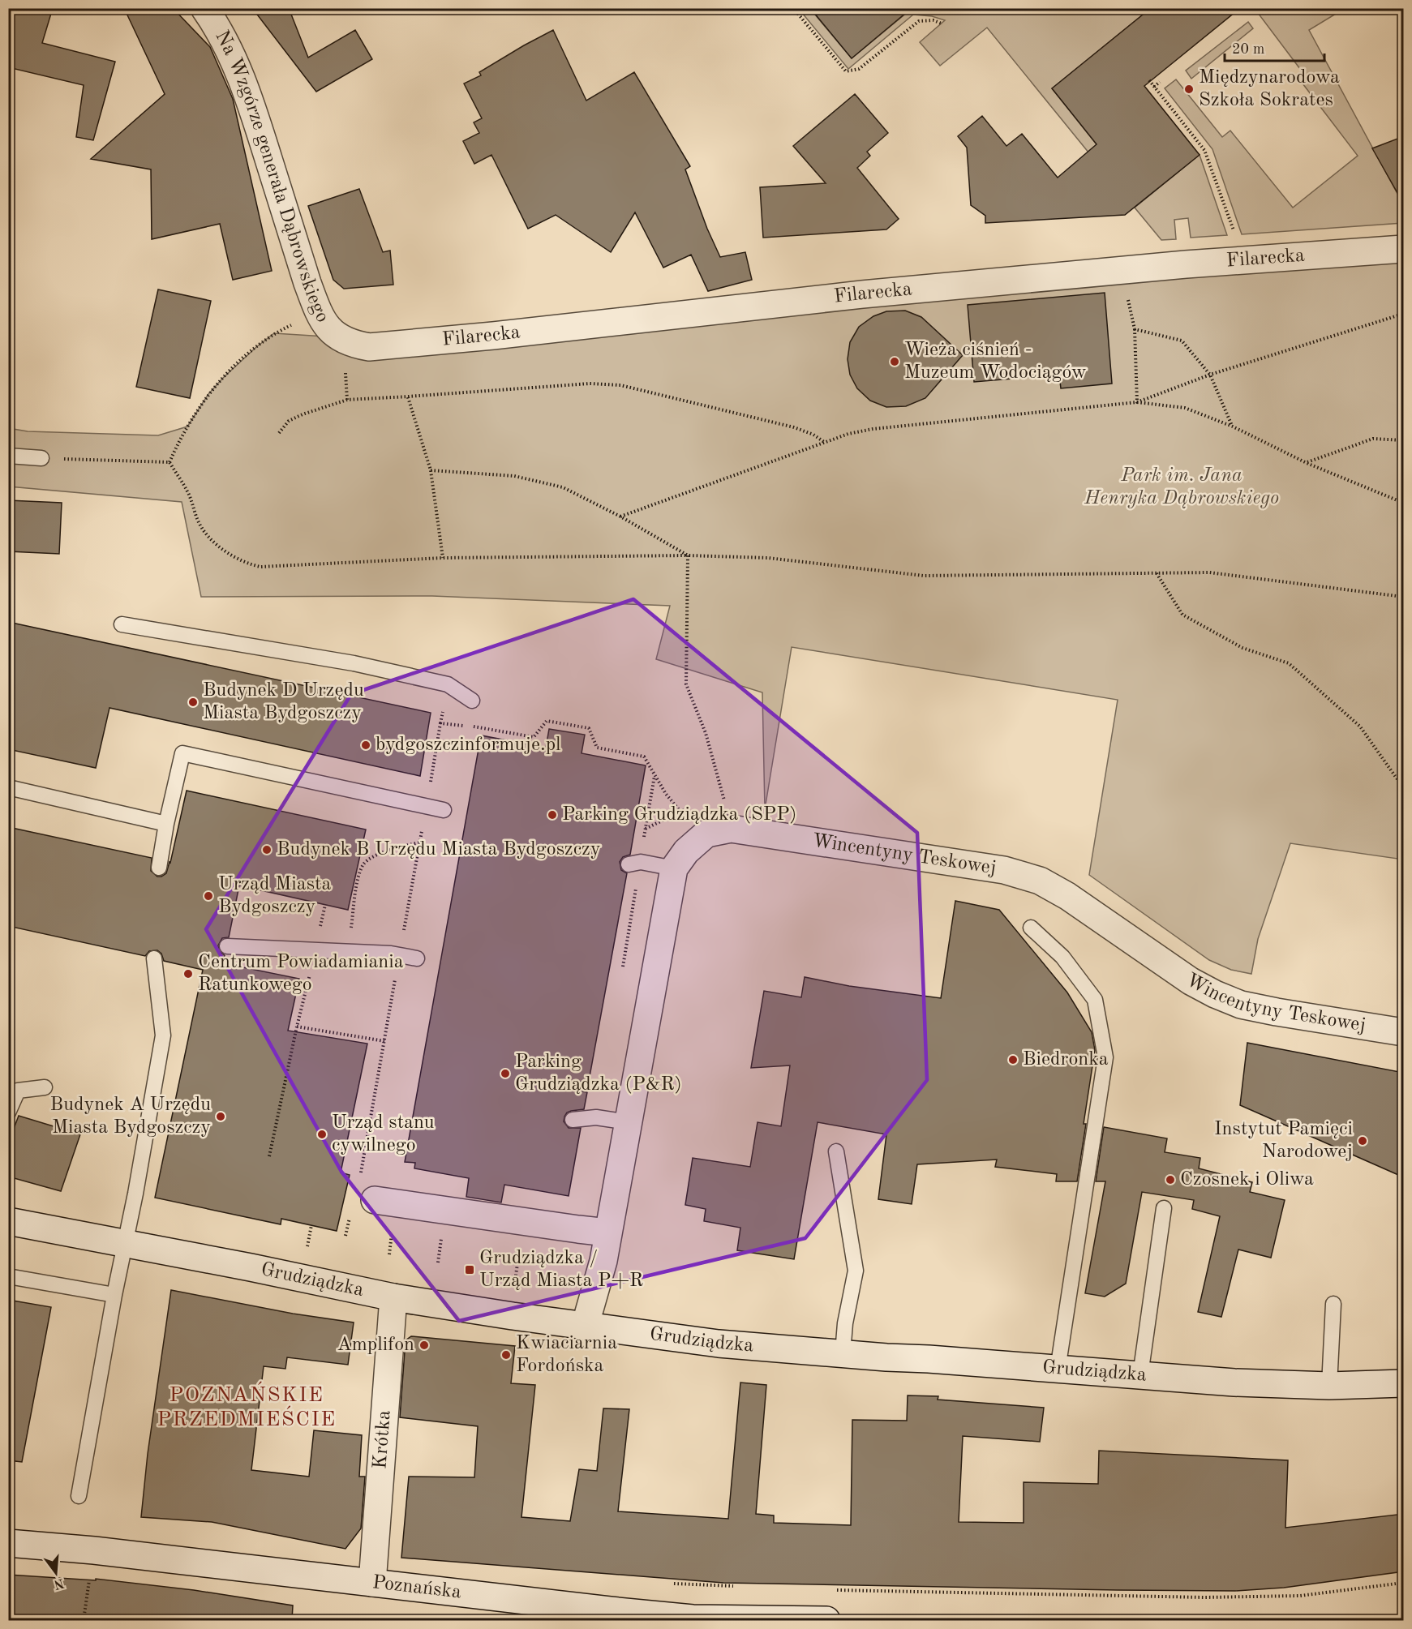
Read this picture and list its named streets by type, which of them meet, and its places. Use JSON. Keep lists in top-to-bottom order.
{
  "streets": {
    "street": [
      "Na Wzgórze generała Dąbrowskiego",
      "Filarecka",
      "Wincentyny Teskowej",
      "Grudziądzka",
      "Krótka",
      "Poznańska"
    ]
  },
  "crossings": [
    ["Na Wzgórze generała Dąbrowskiego", "Filarecka"],
    ["Wincentyny Teskowej", "Grudziądzka"],
    ["Grudziądzka", "Krótka"],
    ["Krótka", "Poznańska"]
  ],
  "districts": ["POZNAŃSKIE PRZEDMIEŚCIE"],
  "parks": ["Park im. Jana Henryka Dąbrowskiego"],
  "places": {
    "other": [
      "Międzynarodowa Szkoła Sokrates",
      "Wieża ciśnień - Muzeum Wodociągów",
      "Budynek D Urzędu Miasta Bydgoszczy",
      "bydgoszczinformuje.pl",
      "Parking Grudziądzka (SPP)",
      "Budynek B Urzędu Miasta Bydgoszczy",
      "Urząd Miasta Bydgoszczy",
      "Centrum Powiadamiania Ratunkowego",
      "Biedronka",
      "Parking Grudziądzka (P&R)",
      "Budynek A Urzędu Miasta Bydgoszczy",
      "Urząd stanu cywilnego",
      "Instytut Pamięci Narodowej",
      "Czosnek i Oliwa",
      "Amplifon",
      "Kwiaciarnia Fordońska"
    ],
    "transit": ["Grudziądzka / Urząd Miasta P+R"]
  },
  "scale_bar": "20 m",
  "north": "bottom"
}
